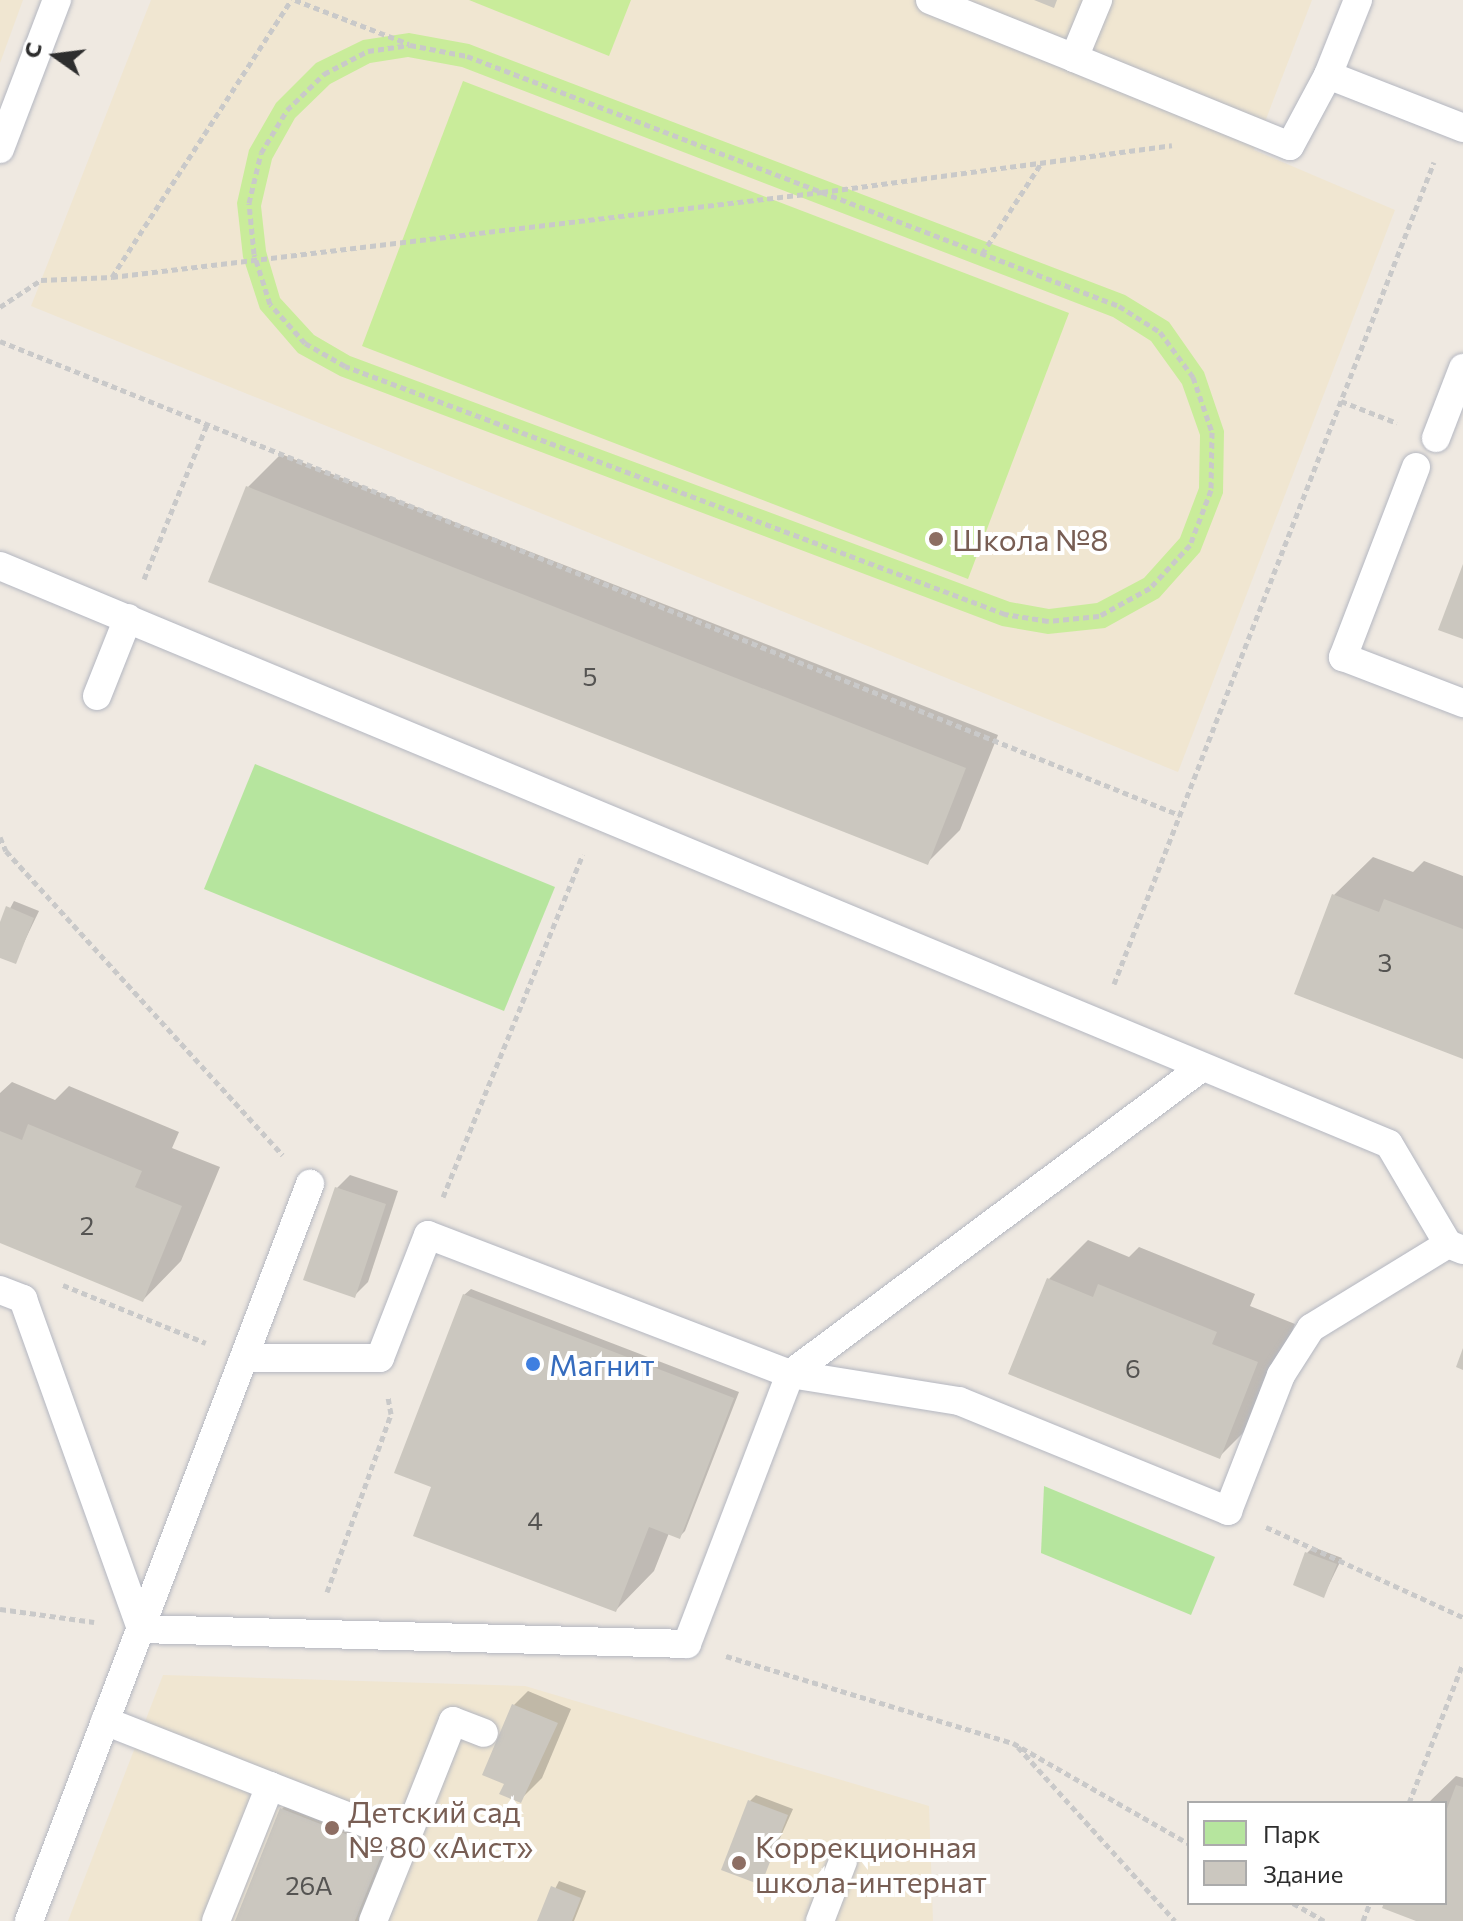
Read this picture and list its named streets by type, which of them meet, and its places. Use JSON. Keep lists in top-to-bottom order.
{
  "places": [
    "Школа №8",
    "Магнит",
    "Детский сад № 80 «Аист»",
    "Коррекционная школа-интернат"
  ],
  "house_numbers": [
    "5",
    "3",
    "2",
    "6",
    "4",
    "26А"
  ],
  "legend": ["Парк", "Здание"],
  "north": "left"
}
